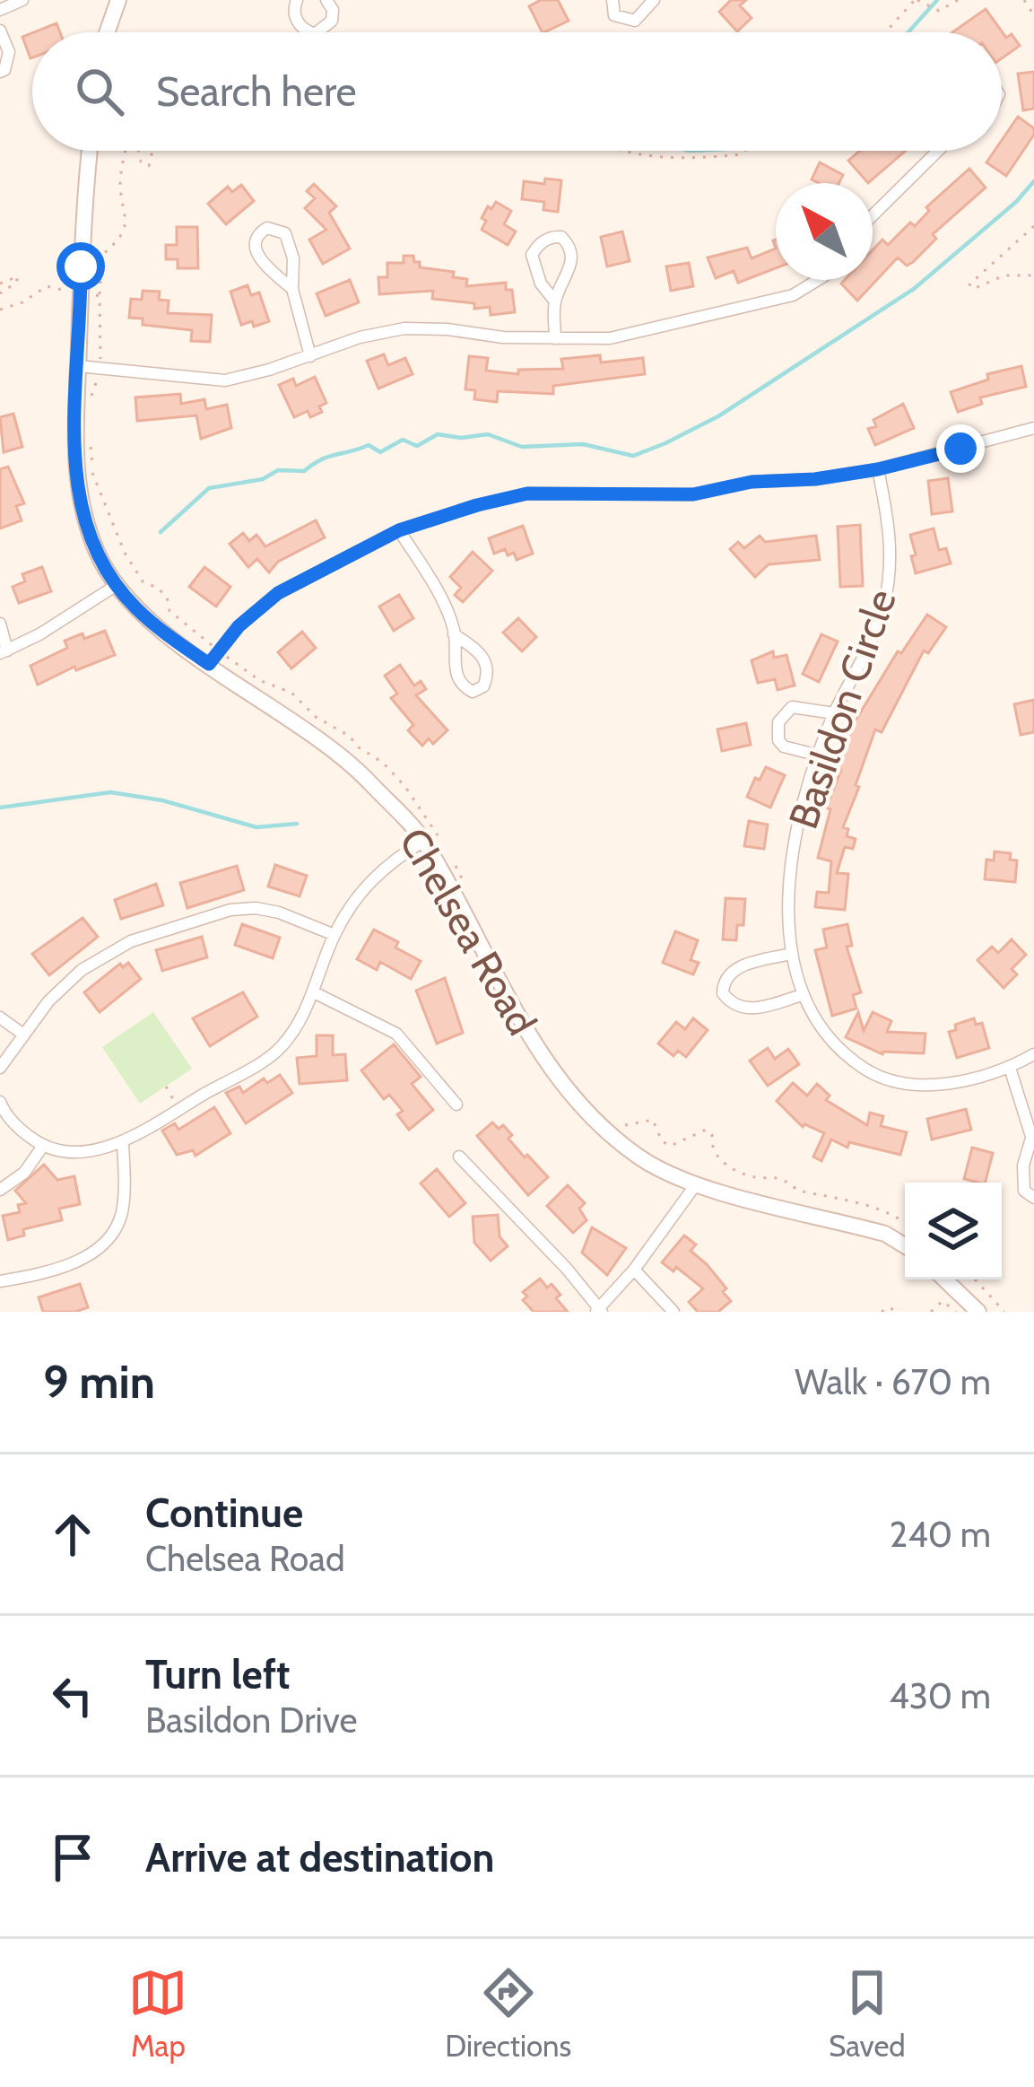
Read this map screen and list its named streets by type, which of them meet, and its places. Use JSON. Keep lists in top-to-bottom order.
{
  "streets": {
    "street": ["Basildon Circle", "Chelsea Road"]
  },
  "north": "top left",
  "page": {
    "search": "Search here",
    "heading": ["9 min", "Walk · 670 m"],
    "list": [
      ["Continue", "Chelsea Road", "240 m"],
      ["Turn left", "Basildon Drive", "430 m"],
      "Arrive at destination"
    ],
    "nav": ["Map", "Directions", "Saved"]
  }
}
